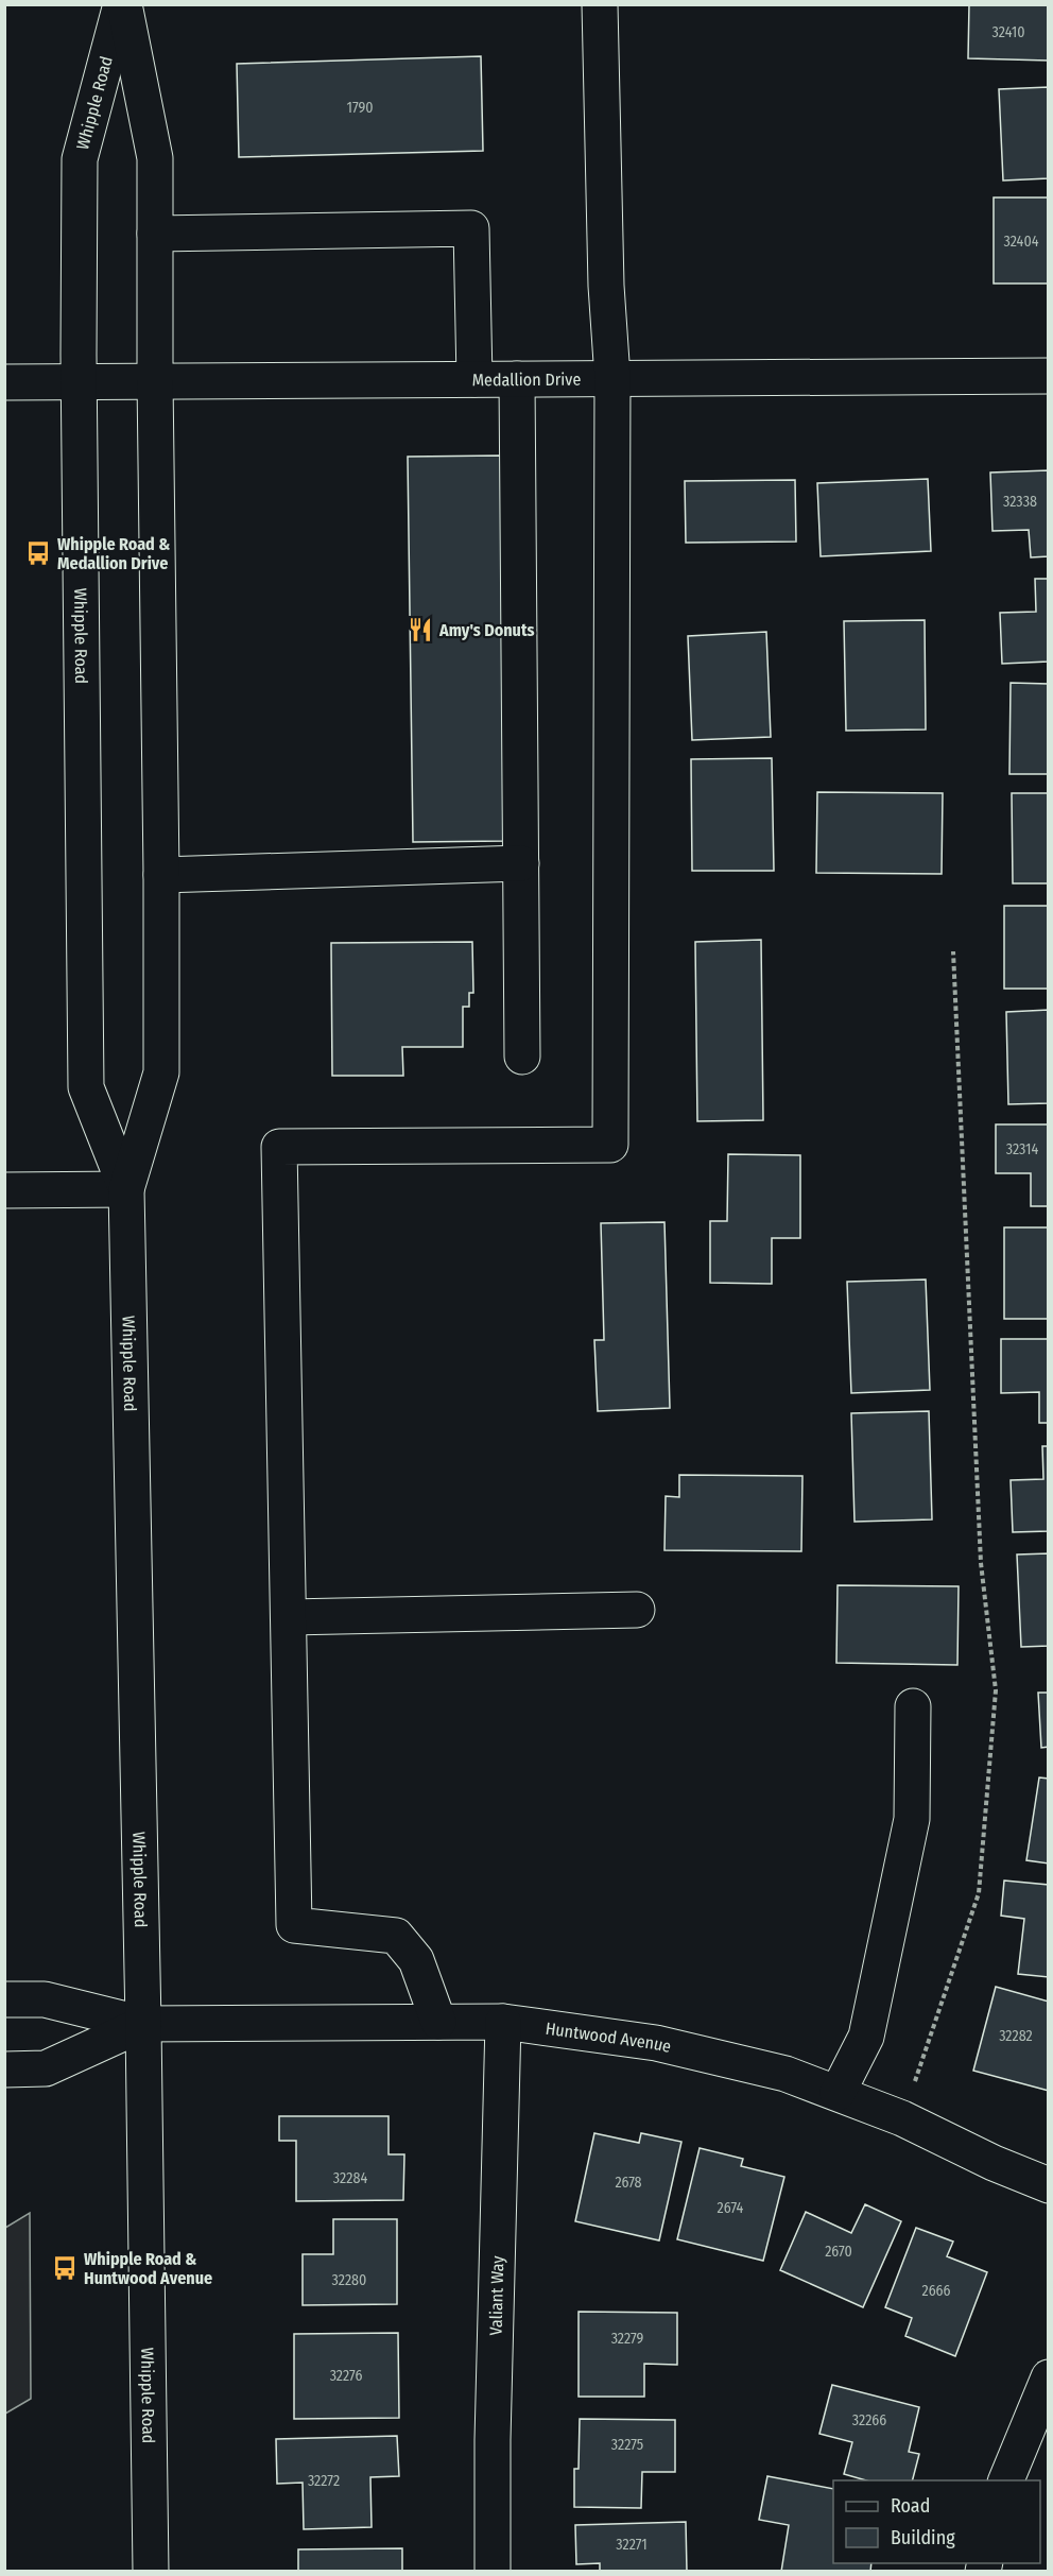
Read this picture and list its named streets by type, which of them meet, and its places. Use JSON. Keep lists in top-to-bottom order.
{
  "streets": {
    "main road": [
      "Whipple Road",
      "Medallion Drive",
      "Huntwood Avenue",
      "Valiant Way"
    ]
  },
  "crossings": [
    ["Whipple Road", "Medallion Drive"],
    ["Whipple Road", "Huntwood Avenue"],
    ["Huntwood Avenue", "Valiant Way"]
  ],
  "places": {
    "bus stop": ["Whipple Road & Medallion Drive", "Whipple Road & Huntwood Avenue"],
    "restaurant": ["Amy's Donuts"]
  },
  "house_numbers": [
    "32410",
    "1790",
    "32404",
    "32338",
    "32314",
    "32282",
    "32284",
    "2678",
    "2674",
    "2670",
    "32280",
    "2666",
    "32279",
    "32276",
    "32266",
    "32275",
    "32272",
    "32271"
  ],
  "legend": ["Road", "Building"]
}
